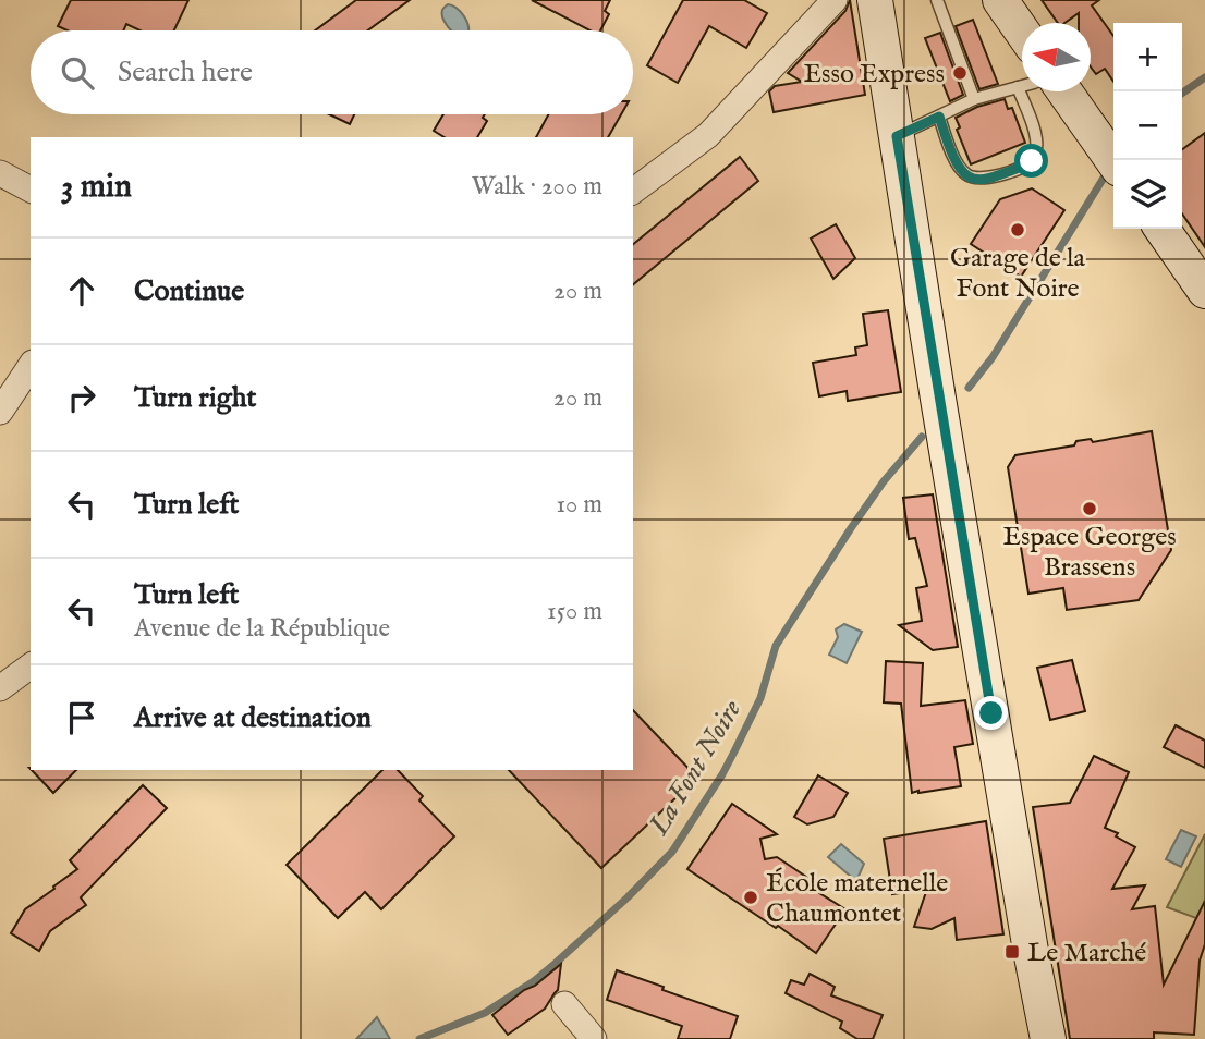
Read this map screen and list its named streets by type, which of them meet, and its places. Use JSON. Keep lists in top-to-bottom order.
{
  "water": ["La Font Noire"],
  "places": {
    "other": [
      "Esso Express",
      "Garage de la Font Noire",
      "Espace Georges Brassens",
      "École maternelle Chaumontet"
    ],
    "transit": ["Le Marché"]
  },
  "north": "left",
  "page": {
    "map_buttons": ["+", "−"],
    "search": "Search here",
    "heading": ["3 min", "Walk · 200 m"],
    "list": [
      ["Continue", "20 m"],
      ["Turn right", "20 m"],
      ["Turn left", "10 m"],
      ["Turn left", "Avenue de la République", "150 m"],
      "Arrive at destination"
    ]
  }
}
